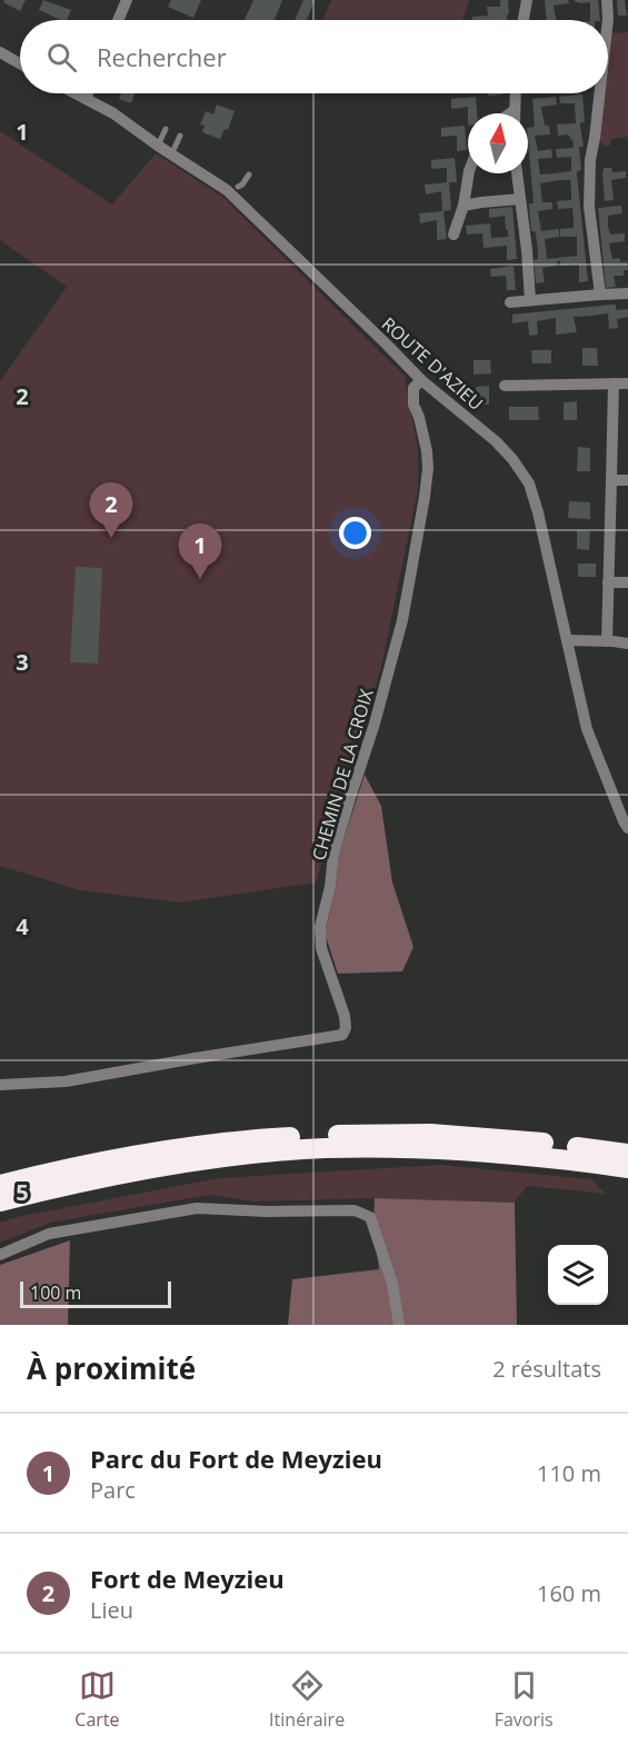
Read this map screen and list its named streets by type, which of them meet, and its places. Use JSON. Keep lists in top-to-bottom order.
{
  "streets": {
    "street": ["ROUTE D'AZIEU", "CHEMIN DE LA CROIX"]
  },
  "crossings": [
    ["ROUTE D'AZIEU", "CHEMIN DE LA CROIX"]
  ],
  "scale_bar": "100 m",
  "north": "top",
  "page": {
    "search": "Rechercher",
    "pins": ["2", "1"],
    "scale": "100 m",
    "heading": ["À proximité", "2 résultats"],
    "list": [
      {
        "mark": "1",
        "name": "Parc du Fort de Meyzieu",
        "note": "Parc",
        "value": "110 m"
      },
      {
        "mark": "2",
        "name": "Fort de Meyzieu",
        "note": "Lieu",
        "value": "160 m"
      }
    ],
    "nav": ["Carte", "Itinéraire", "Favoris"]
  },
  "grid": {
    "rows": [
      "1",
      "2",
      "3",
      "4",
      "5"
    ]
  }
}
